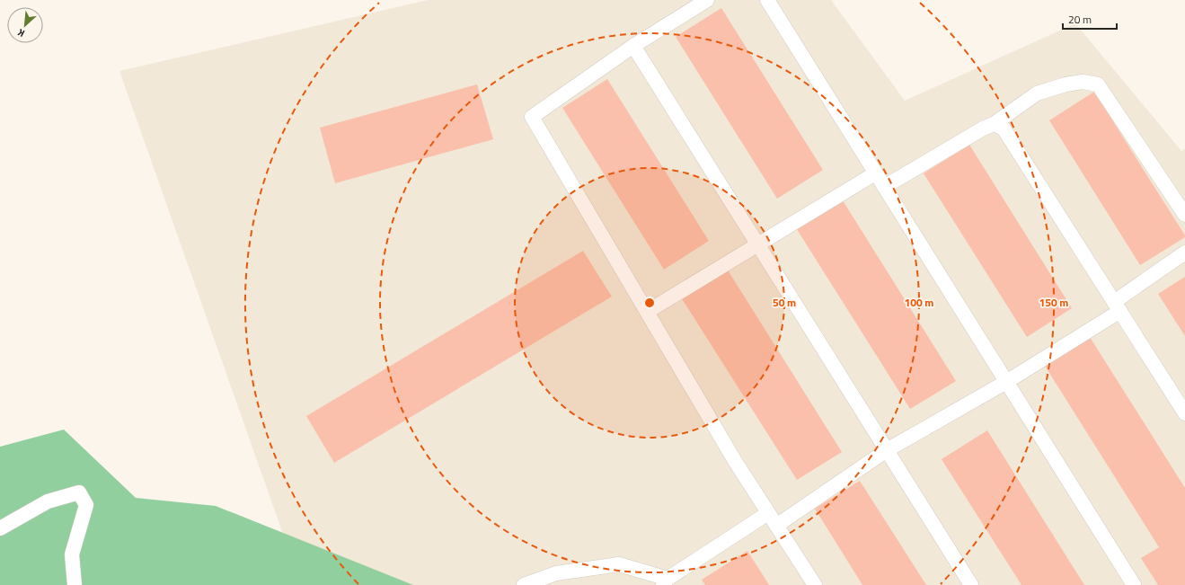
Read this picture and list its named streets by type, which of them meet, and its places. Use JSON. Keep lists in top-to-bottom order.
{
  "scale_bar": "20 m",
  "north": "bottom left",
  "rings": ["50 m", "100 m", "150 m"]
}
